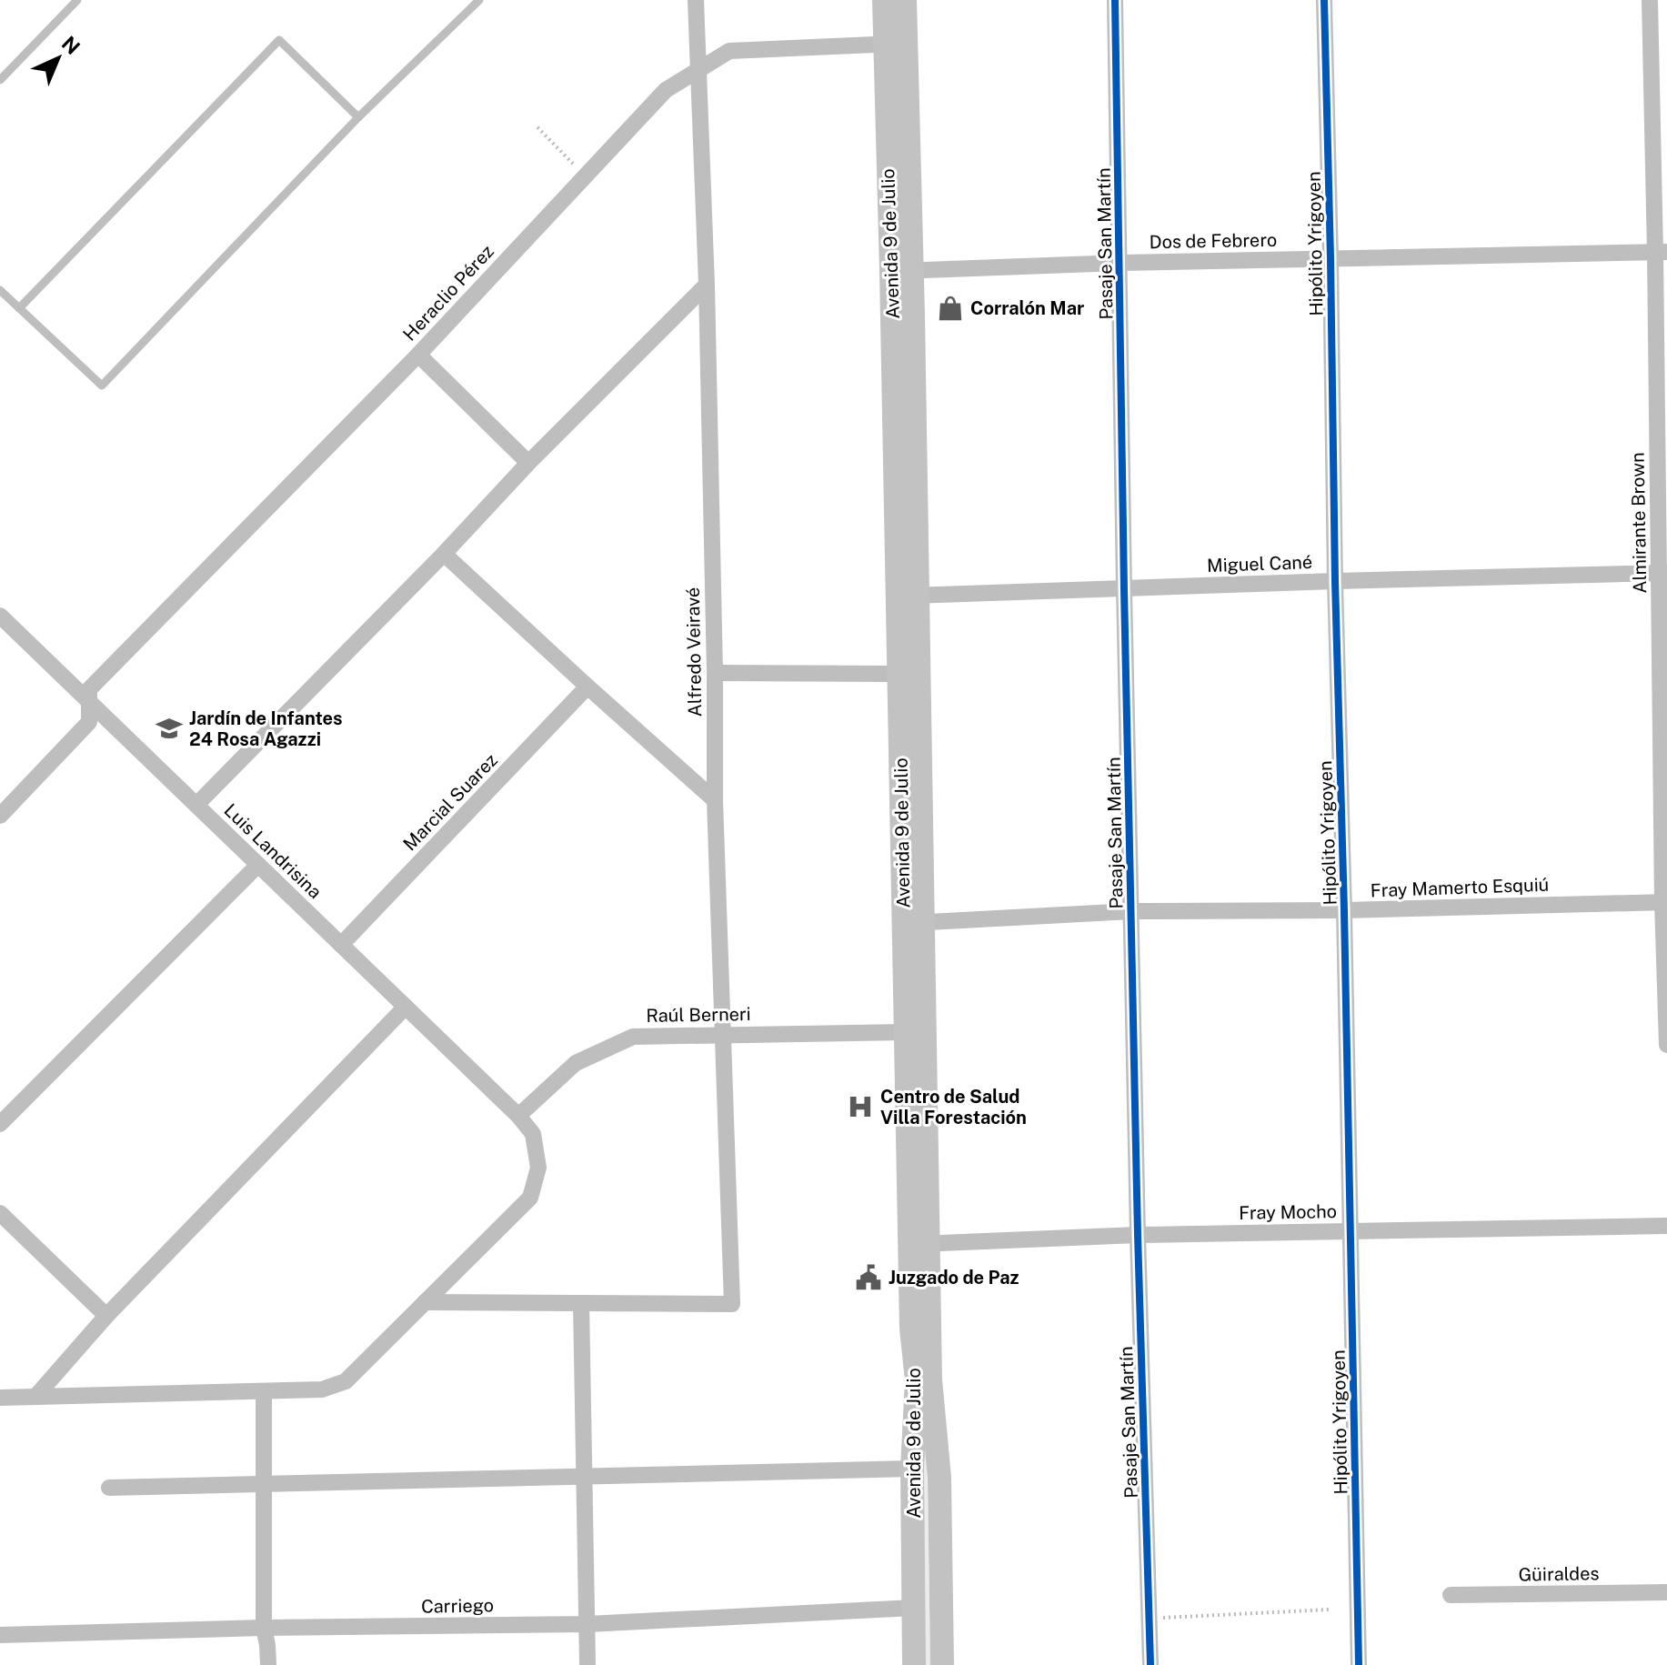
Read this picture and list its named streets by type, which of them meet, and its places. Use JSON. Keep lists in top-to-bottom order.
{
  "streets": {
    "main road": ["Avenida 9 de Julio"],
    "street": [
      "Dos de Febrero",
      "Pasaje San Martín",
      "Hipólito Yrigoyen",
      "Heraclio Pérez",
      "Almirante Brown",
      "Miguel Cané",
      "Alfredo Veiravé",
      "Marcial Suarez",
      "Luis Landrisina",
      "Fray Mamerto Esquiú",
      "Raúl Berneri",
      "Fray Mocho",
      "Güiraldes",
      "Carriego"
    ]
  },
  "crossings": [
    ["Dos de Febrero", "Avenida 9 de Julio"],
    ["Dos de Febrero", "Pasaje San Martín"],
    ["Dos de Febrero", "Hipólito Yrigoyen"],
    ["Dos de Febrero", "Almirante Brown"],
    ["Avenida 9 de Julio", "Heraclio Pérez"],
    ["Avenida 9 de Julio", "Miguel Cané"],
    ["Avenida 9 de Julio", "Fray Mamerto Esquiú"],
    ["Avenida 9 de Julio", "Raúl Berneri"],
    ["Avenida 9 de Julio", "Fray Mocho"],
    ["Avenida 9 de Julio", "Carriego"],
    ["Pasaje San Martín", "Miguel Cané"],
    ["Pasaje San Martín", "Fray Mamerto Esquiú"],
    ["Pasaje San Martín", "Fray Mocho"],
    ["Hipólito Yrigoyen", "Miguel Cané"],
    ["Hipólito Yrigoyen", "Fray Mamerto Esquiú"],
    ["Hipólito Yrigoyen", "Fray Mocho"],
    ["Heraclio Pérez", "Alfredo Veiravé"],
    ["Heraclio Pérez", "Luis Landrisina"],
    ["Almirante Brown", "Miguel Cané"],
    ["Almirante Brown", "Fray Mamerto Esquiú"],
    ["Alfredo Veiravé", "Raúl Berneri"],
    ["Marcial Suarez", "Luis Landrisina"],
    ["Luis Landrisina", "Raúl Berneri"]
  ],
  "places": {
    "shop": ["Corralón Mar"],
    "school or university": ["Jardín de Infantes 24 Rosa Agazzi"],
    "hospital": ["Centro de Salud Villa Forestación"],
    "public building": ["Juzgado de Paz"]
  },
  "north": "top right"
}
